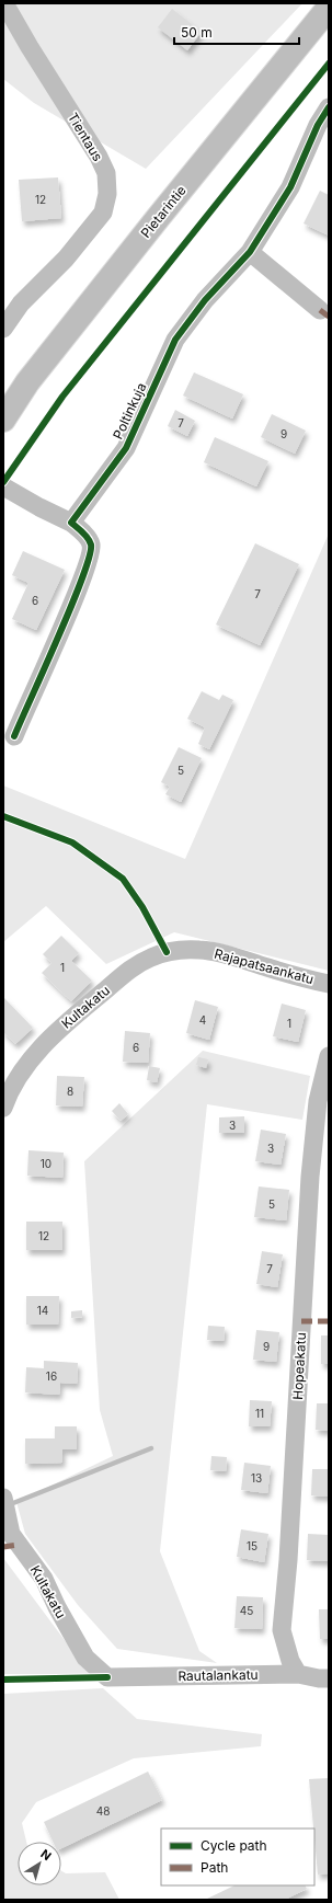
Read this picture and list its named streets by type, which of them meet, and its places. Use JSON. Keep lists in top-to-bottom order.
{
  "streets": {
    "main road": ["Pietarintie"],
    "street": [
      "Tientaus",
      "Poltinkuja",
      "Rajapatsaankatu",
      "Kultakatu",
      "Hopeakatu",
      "Rautalankatu"
    ]
  },
  "crossings": [
    ["Rajapatsaankatu", "Kultakatu"],
    ["Kultakatu", "Rautalankatu"],
    ["Hopeakatu", "Rautalankatu"]
  ],
  "house_numbers": [
    "12",
    "7",
    "9",
    "7",
    "6",
    "5",
    "1",
    "4",
    "1",
    "6",
    "8",
    "3",
    "3",
    "10",
    "5",
    "12",
    "7",
    "14",
    "9",
    "16",
    "11",
    "13",
    "15",
    "45",
    "48"
  ],
  "legend": ["Cycle path", "Path"],
  "scale_bar": "50 m",
  "north": "top right"
}
